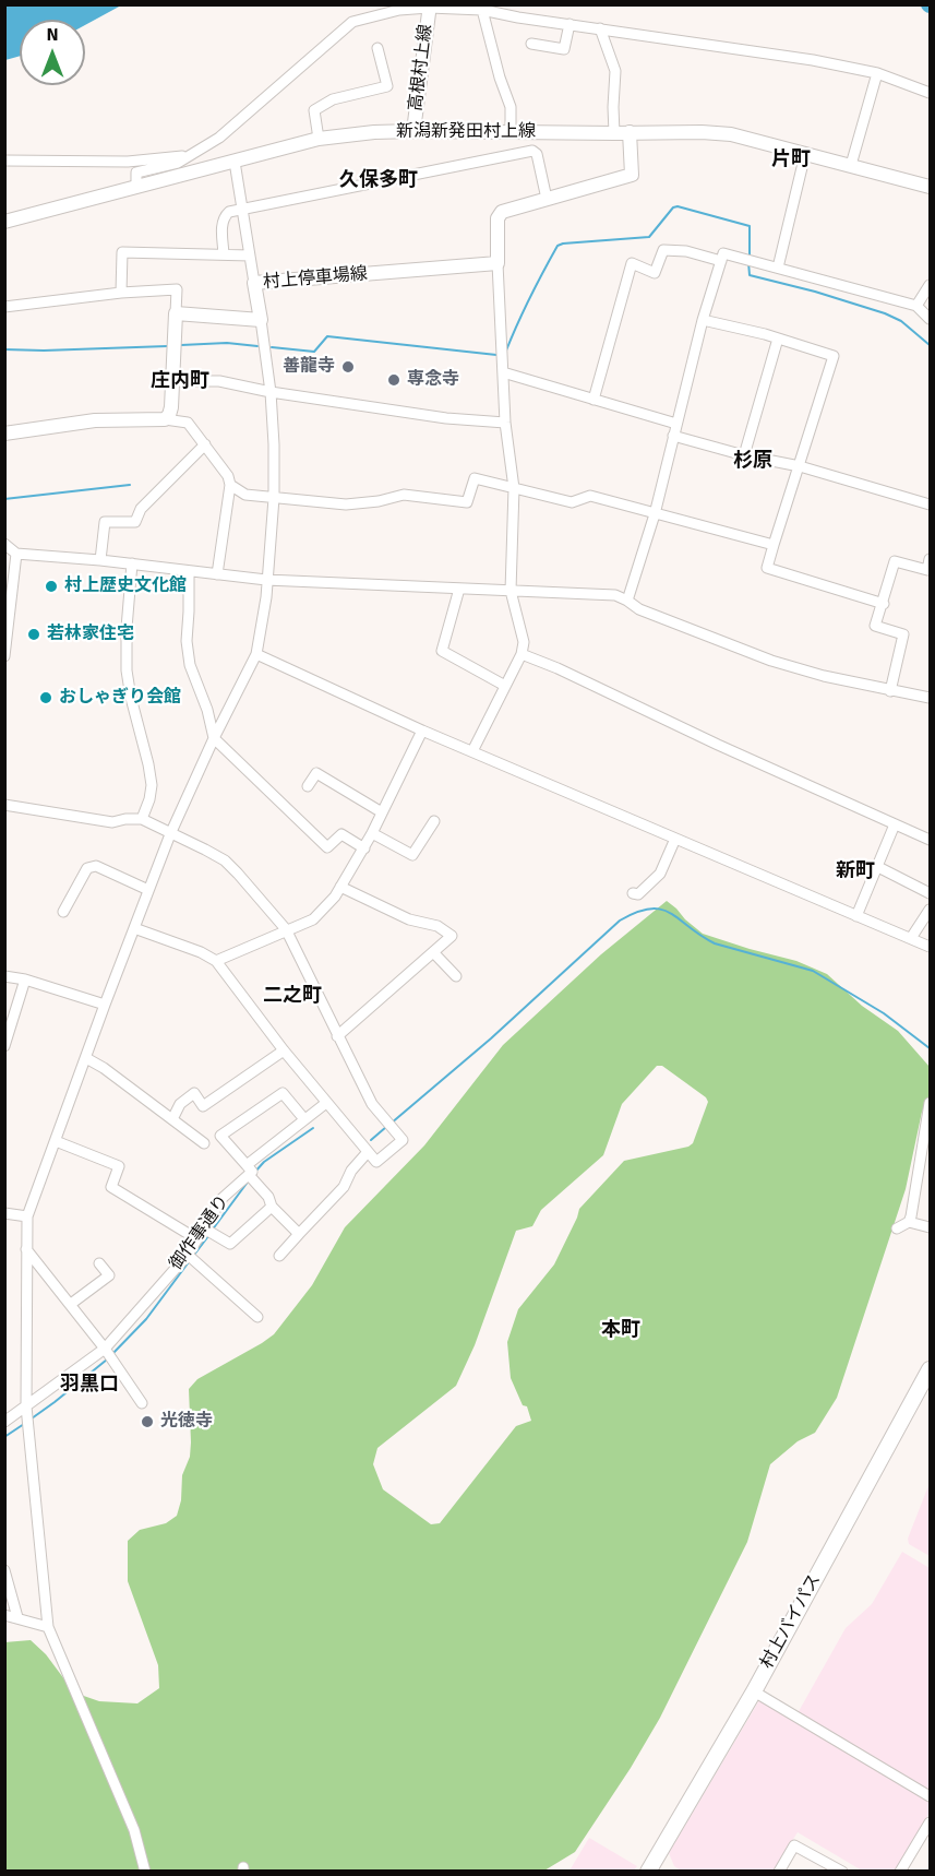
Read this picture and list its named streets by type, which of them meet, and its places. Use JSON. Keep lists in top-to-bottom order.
{
  "streets": {
    "highway": ["村上バイパス"],
    "main road": ["高根村上線", "新潟新発田村上線", "村上停車場線"],
    "street": ["御作事通り"]
  },
  "crossings": [
    ["高根村上線", "新潟新発田村上線"]
  ],
  "districts": [
    "片町",
    "久保多町",
    "庄内町",
    "杉原",
    "新町",
    "二之町",
    "本町",
    "羽黒口"
  ],
  "places": [
    "善龍寺",
    "専念寺",
    "村上歴史文化館",
    "若林家住宅",
    "おしゃぎり会館",
    "光徳寺"
  ],
  "north": "top"
}
